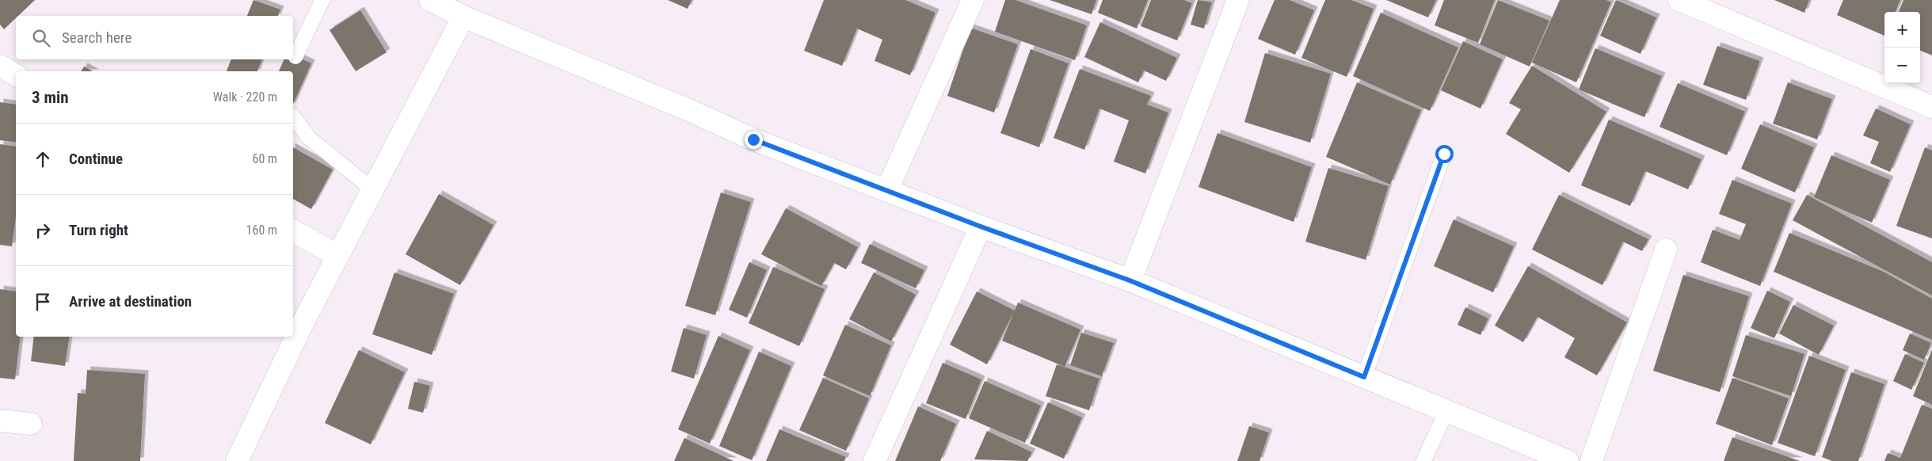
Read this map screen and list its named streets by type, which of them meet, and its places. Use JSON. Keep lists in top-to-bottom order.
{
  "page": {
    "map_buttons": ["+", "−"],
    "search": "Search here",
    "heading": ["3 min", "Walk · 220 m"],
    "list": [
      ["Continue", "60 m"],
      ["Turn right", "160 m"],
      "Arrive at destination"
    ]
  }
}
